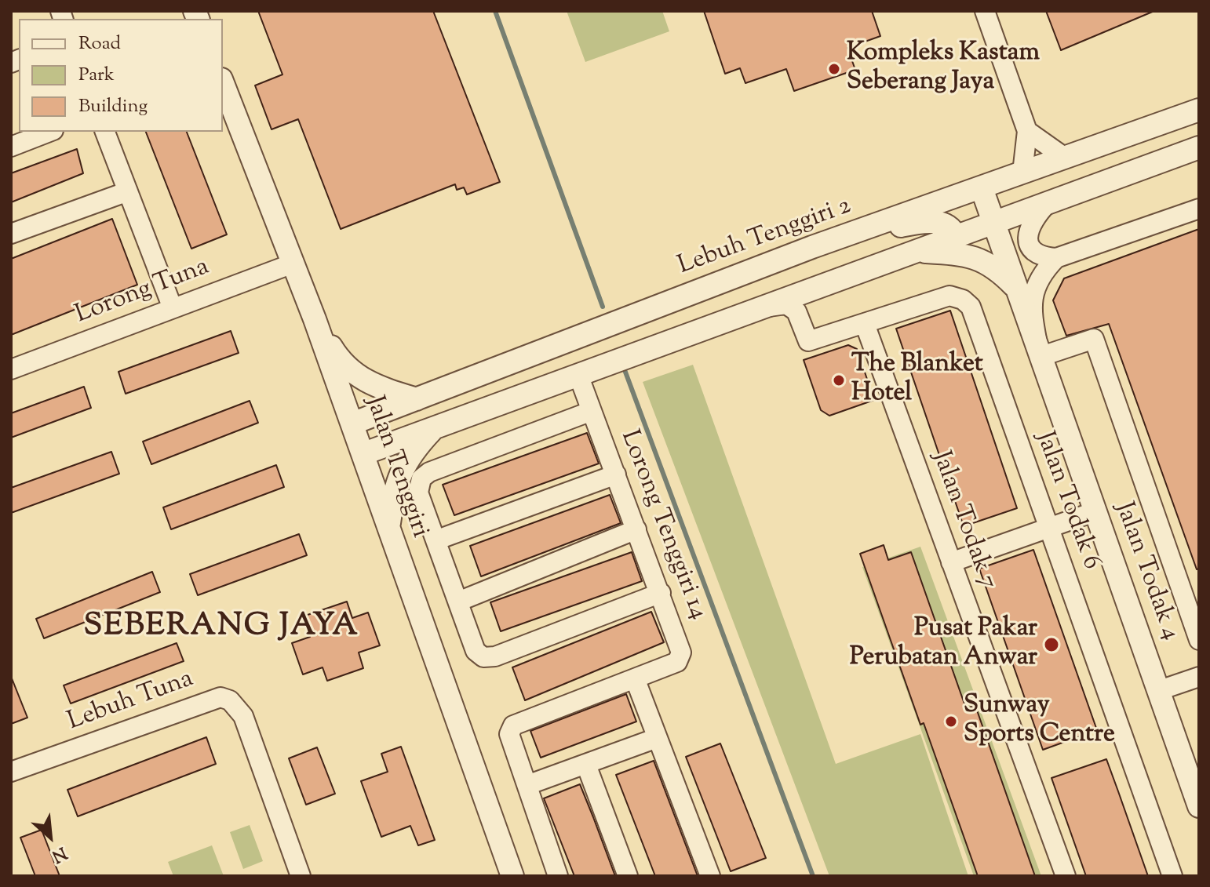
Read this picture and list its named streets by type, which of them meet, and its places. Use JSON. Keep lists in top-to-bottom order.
{
  "streets": {
    "street": [
      "Lebuh Tenggiri 2",
      "Lorong Tuna",
      "Jalan Tenggiri",
      "Jalan Todak 6",
      "Jalan Todak 7",
      "Lorong Tenggiri 14",
      "Jalan Todak 4",
      "Lebuh Tuna"
    ]
  },
  "crossings": [
    ["Lebuh Tenggiri 2", "Jalan Tenggiri"],
    ["Lebuh Tenggiri 2", "Jalan Todak 4"],
    ["Lorong Tuna", "Jalan Tenggiri"],
    ["Jalan Todak 6", "Jalan Todak 7"]
  ],
  "districts": ["SEBERANG JAYA"],
  "places": [
    "Kompleks Kastam Seberang Jaya",
    "The Blanket Hotel",
    "Pusat Pakar Perubatan Anwar",
    "Sunway Sports Centre"
  ],
  "legend": ["Road", "Park", "Building"],
  "north": "bottom right"
}
